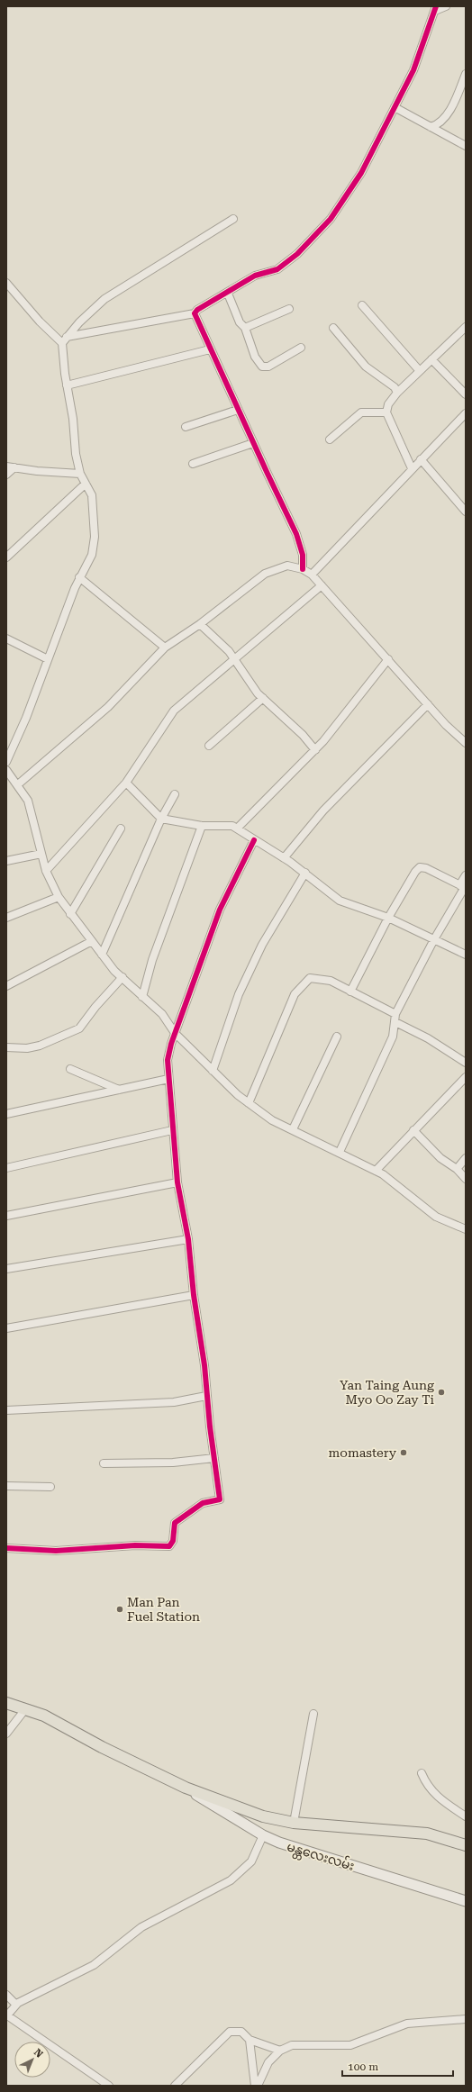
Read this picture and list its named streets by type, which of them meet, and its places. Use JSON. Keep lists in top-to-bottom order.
{
  "streets": {
    "main road": ["မန္တလေးလမ်း"]
  },
  "places": ["Yan Taing Aung Myo Oo Zay Ti", "momastery", "Man Pan Fuel Station"],
  "scale_bar": "100 m",
  "north": "top right"
}
